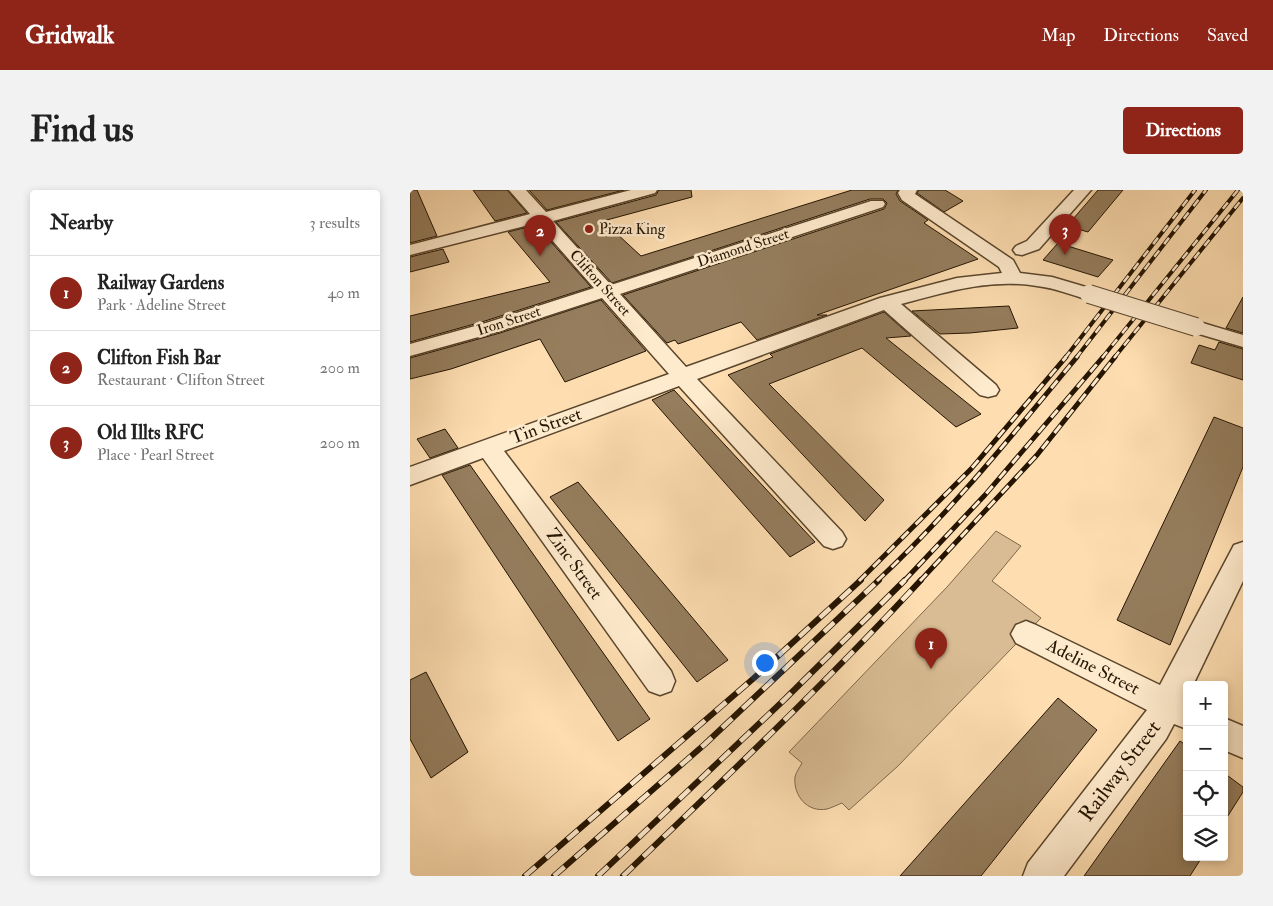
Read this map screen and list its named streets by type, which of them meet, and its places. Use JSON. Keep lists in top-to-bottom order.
{
  "streets": {
    "street": [
      "Diamond Street",
      "Clifton Street",
      "Iron Street",
      "Tin Street",
      "Zinc Street",
      "Adeline Street",
      "Railway Street"
    ]
  },
  "crossings": [
    ["Diamond Street", "Clifton Street"],
    ["Diamond Street", "Iron Street"],
    ["Clifton Street", "Iron Street"],
    ["Clifton Street", "Tin Street"],
    ["Tin Street", "Zinc Street"],
    ["Adeline Street", "Railway Street"]
  ],
  "places": ["Pizza King"],
  "page": {
    "header": "Gridwalk",
    "nav": ["Map", "Directions", "Saved"],
    "buttons": "Directions",
    "title": "Find us",
    "heading": ["Nearby", "3 results"],
    "pins": ["3", "2", "1"],
    "list": [
      {
        "mark": "1",
        "name": "Railway Gardens",
        "note": "Park · Adeline Street",
        "value": "40 m"
      },
      {
        "mark": "2",
        "name": "Clifton Fish Bar",
        "note": "Restaurant · Clifton Street",
        "value": "200 m"
      },
      {
        "mark": "3",
        "name": "Old Illts RFC",
        "note": "Place · Pearl Street",
        "value": "200 m"
      }
    ],
    "map_buttons": ["+", "−"]
  }
}
